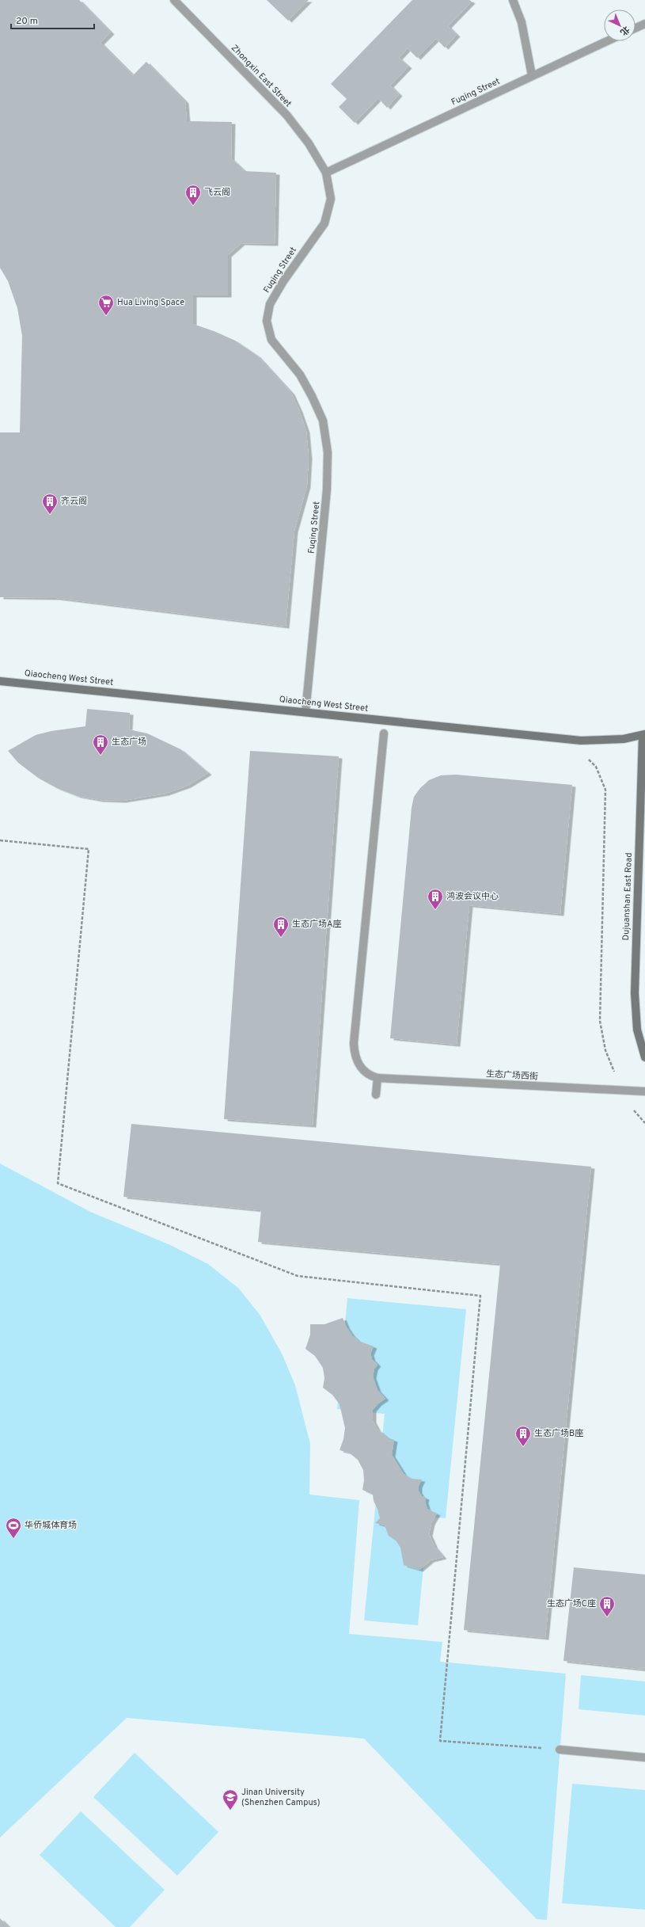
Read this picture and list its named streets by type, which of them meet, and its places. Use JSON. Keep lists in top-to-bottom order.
{
  "streets": {
    "street": [
      "Zhongxin East Street",
      "Fuqing Street",
      "Qiaocheng West Street",
      "Dujuanshan East Road",
      "生态广场西街"
    ]
  },
  "crossings": [
    ["Zhongxin East Street", "Fuqing Street"],
    ["Fuqing Street", "Qiaocheng West Street"],
    ["Qiaocheng West Street", "Dujuanshan East Road"]
  ],
  "places": {
    "building": [
      "飞云阁",
      "齐云阁",
      "生态广场",
      "鸿波会议中心",
      "生态广场A座",
      "生态广场B座",
      "生态广场C座"
    ],
    "supermarket": ["Hua Living Space"],
    "sports": ["华侨城体育场"],
    "school or university": ["Jinan University (Shenzhen Campus)"]
  },
  "scale_bar": "20 m",
  "north": "bottom right"
}
